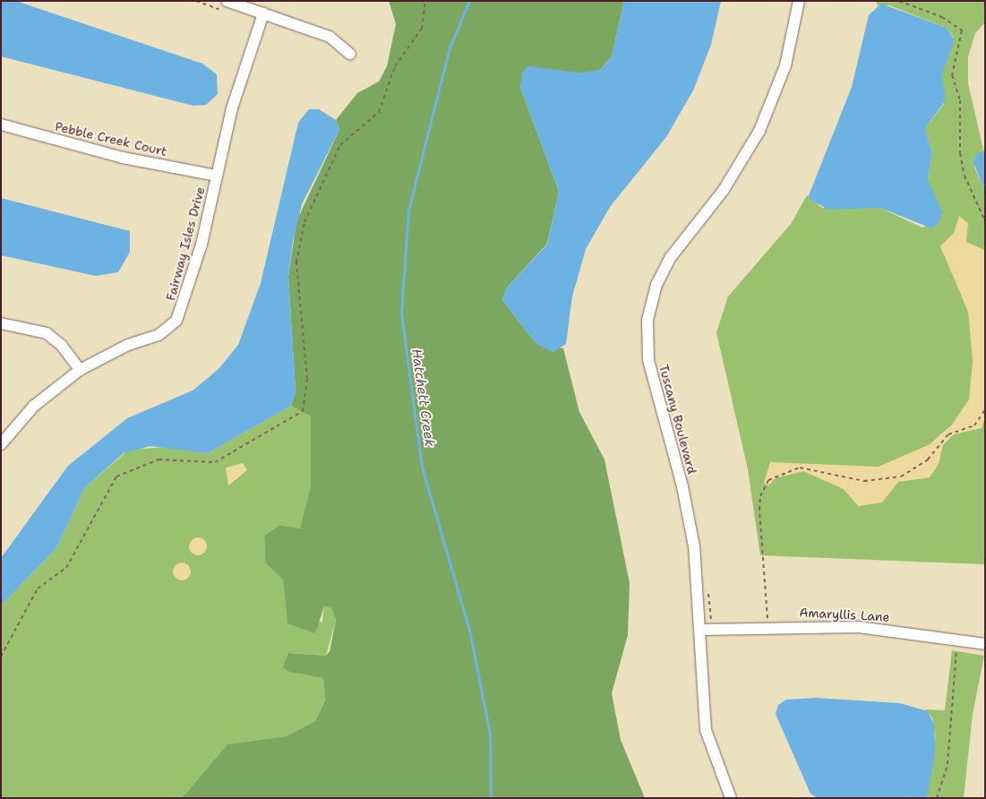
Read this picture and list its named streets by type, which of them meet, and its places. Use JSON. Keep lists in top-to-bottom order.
{
  "streets": {
    "street": [
      "Pebble Creek Court",
      "Fairway Isles Drive",
      "Tuscany Boulevard",
      "Amaryllis Lane"
    ]
  },
  "crossings": [
    ["Pebble Creek Court", "Fairway Isles Drive"],
    ["Tuscany Boulevard", "Amaryllis Lane"]
  ],
  "water": ["Hatchett Creek"]
}
